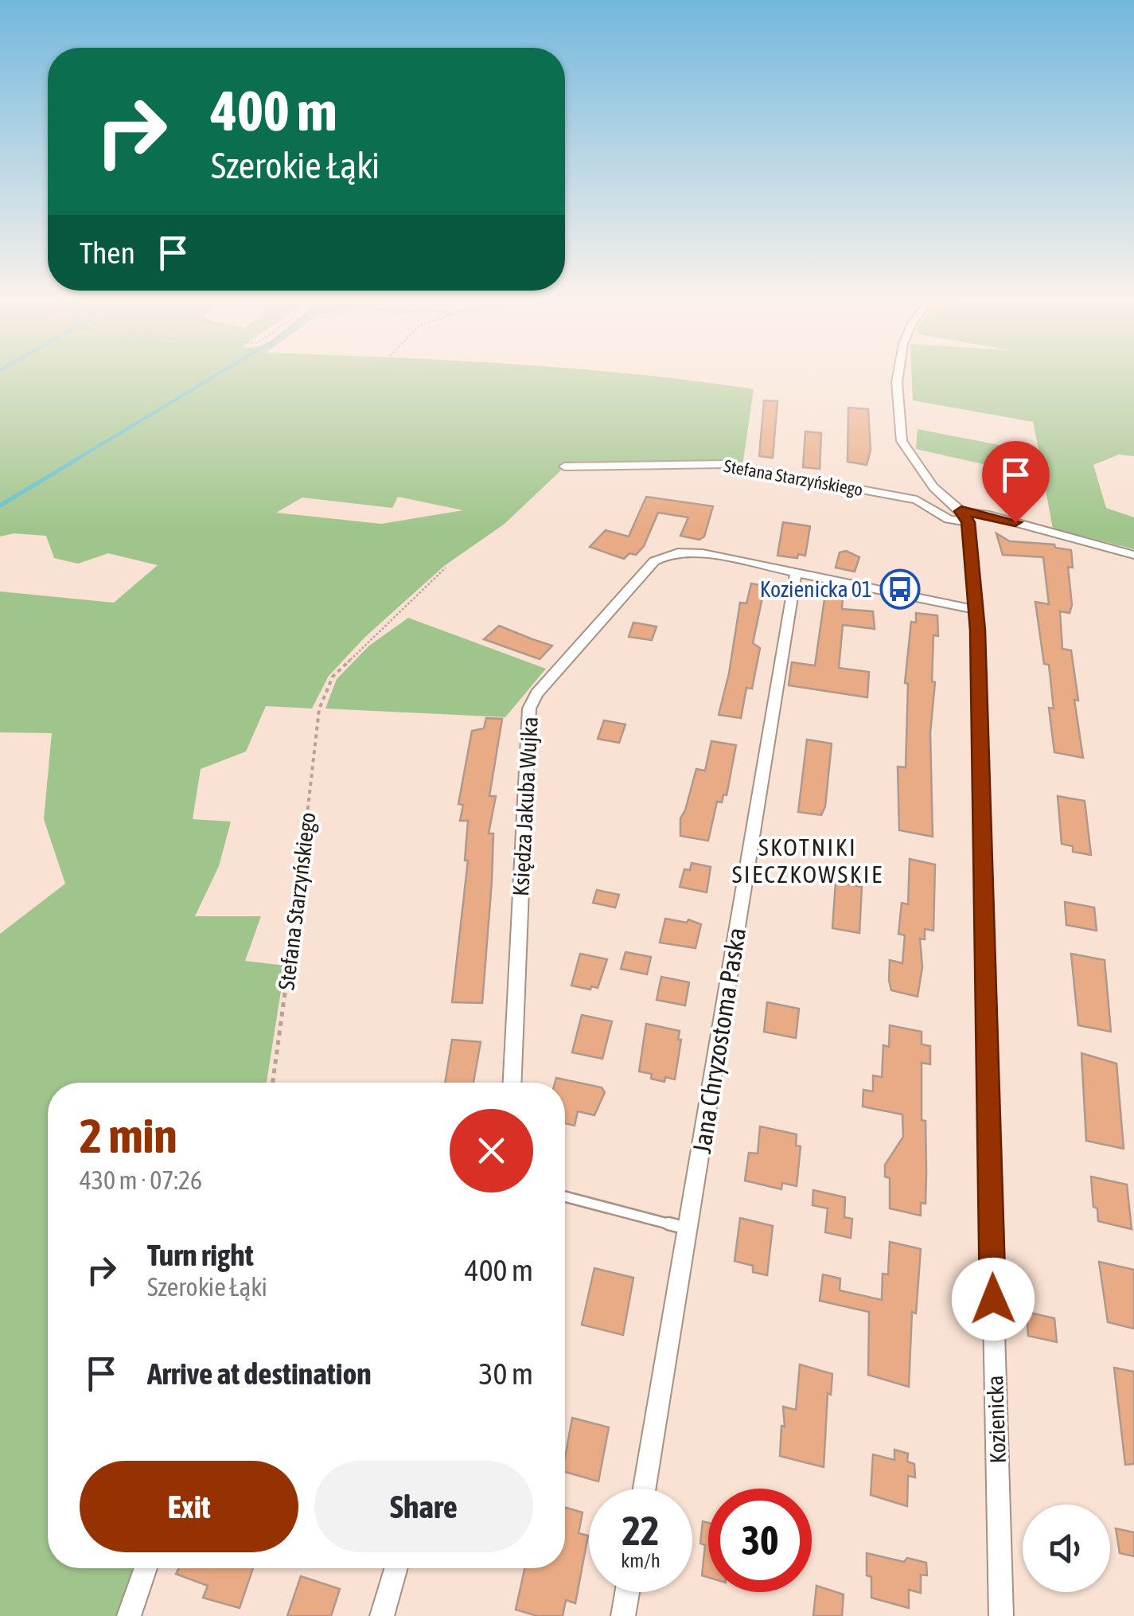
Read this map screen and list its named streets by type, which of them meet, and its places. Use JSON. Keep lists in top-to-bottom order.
{
  "streets": {
    "street": [
      "Stefana Starzyńskiego",
      "Księdza Jakuba Wujka",
      "Jana Chryzostoma Paska",
      "Kozienicka"
    ]
  },
  "crossings": [
    ["Stefana Starzyńskiego", "Kozienicka"],
    ["Księdza Jakuba Wujka", "Jana Chryzostoma Paska"],
    ["Księdza Jakuba Wujka", "Kozienicka"]
  ],
  "districts": ["SKOTNIKI SIECZKOWSKIE"],
  "places": {
    "bus stop": ["Kozienicka 01"]
  },
  "page": {
    "turn": ["400 m", "Szerokie Łąki"],
    "then": "Then",
    "heading": ["2 min", "430 m · 07:26"],
    "list": [
      {
        "name": "Turn right",
        "note": "Szerokie Łąki",
        "value": "400 m"
      },
      {
        "name": "Arrive at destination",
        "value": "30 m"
      }
    ],
    "buttons": ["Exit", "Share"],
    "speed": "22 km/h",
    "limit": "30"
  }
}
